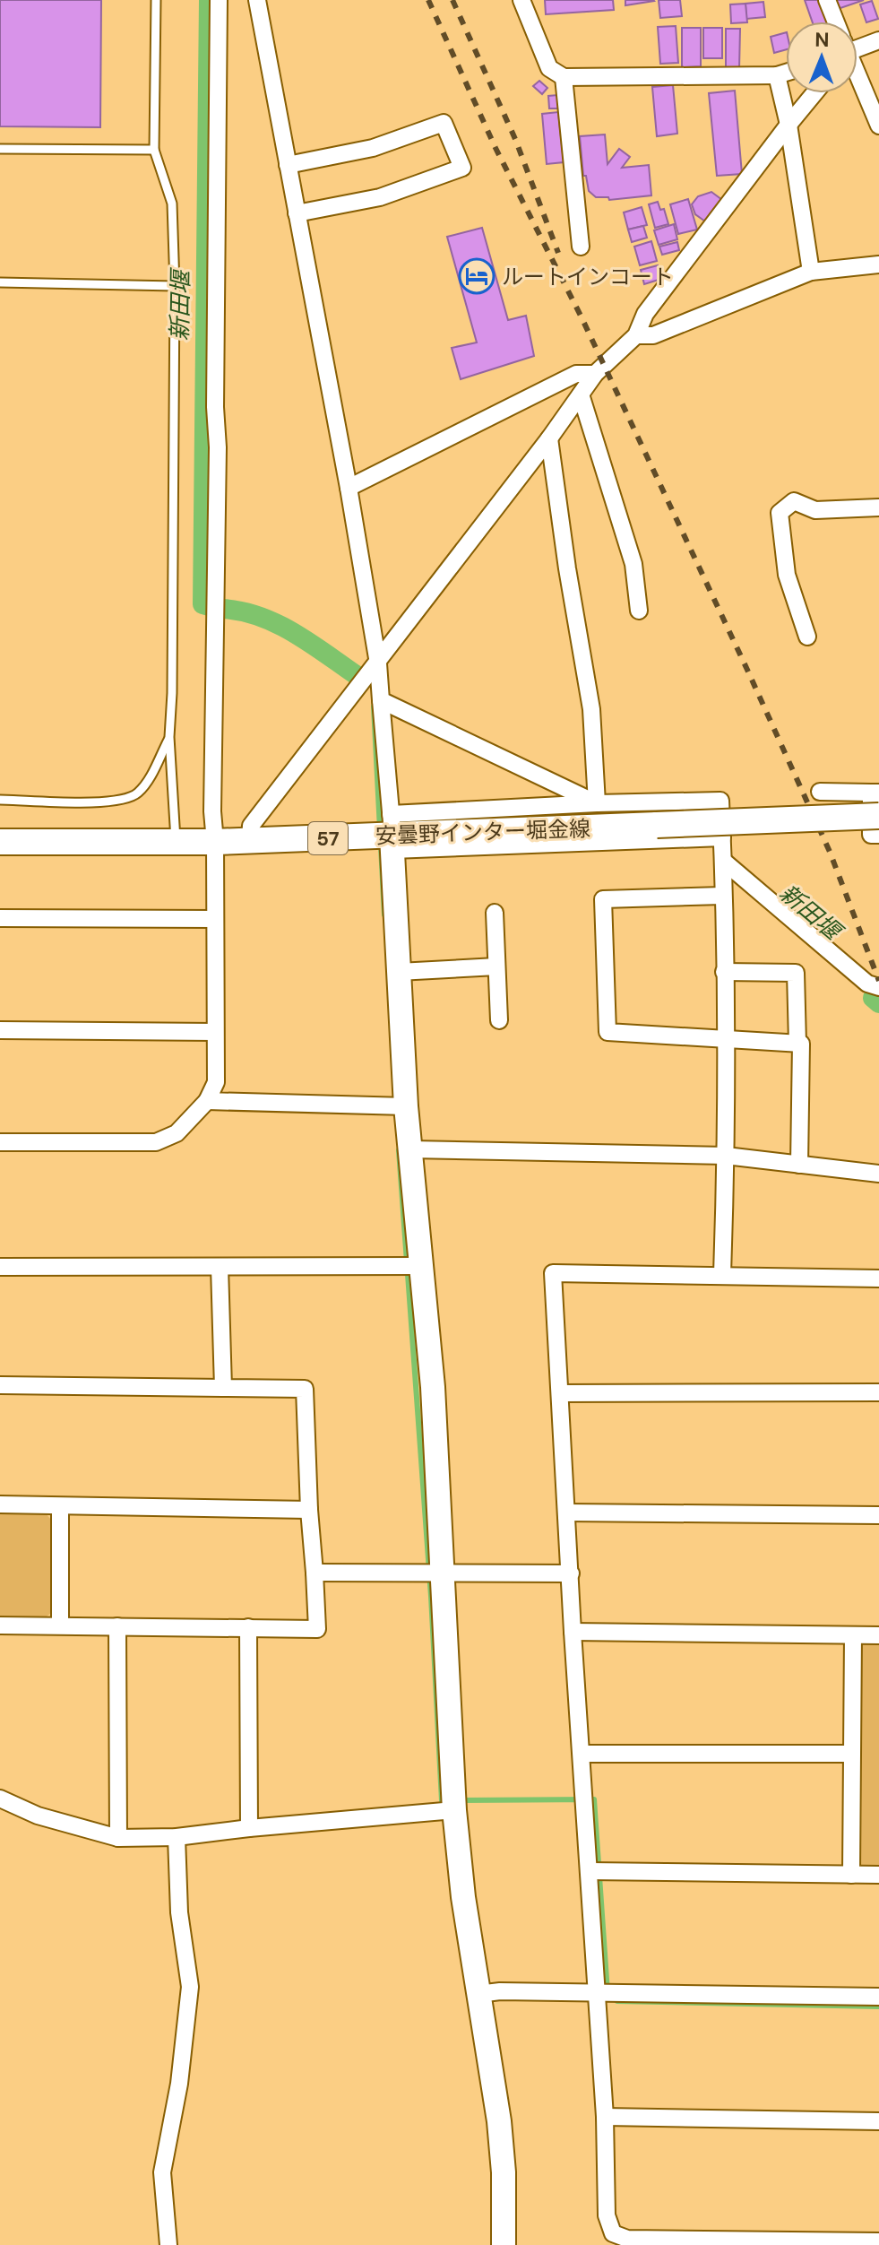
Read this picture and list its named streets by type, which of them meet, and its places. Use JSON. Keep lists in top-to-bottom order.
{
  "streets": {
    "main road": ["安曇野インター堀金線", "57"]
  },
  "water": ["新田堰"],
  "places": {
    "hotel": ["ルートインコート"]
  },
  "north": "top"
}
